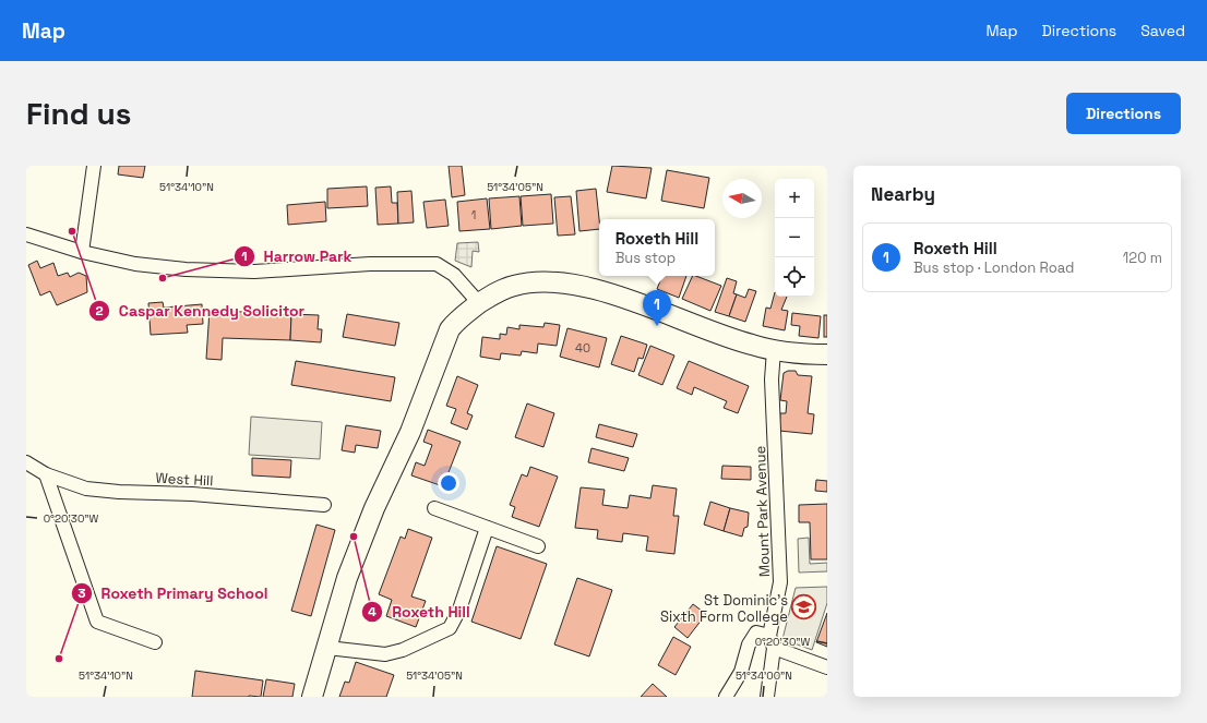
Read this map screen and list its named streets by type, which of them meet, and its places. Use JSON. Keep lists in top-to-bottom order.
{
  "streets": {
    "street": ["West Hill", "Mount Park Avenue"]
  },
  "places": {
    "other": [
      "Caspar Kennedy Solicitor",
      "Harrow Park",
      "Roxeth Hill",
      "Roxeth Primary School"
    ],
    "school or university": ["St Dominic's Sixth Form College"]
  },
  "house_numbers": ["1", "40"],
  "north": "left",
  "page": {
    "header": "Map",
    "nav": ["Map", "Directions", "Saved"],
    "buttons": "Directions",
    "title": "Find us",
    "heading": "Nearby",
    "map_buttons": ["+", "−"],
    "popup": ["Roxeth Hill", "Bus stop"],
    "list": [
      {
        "mark": "1",
        "name": "Roxeth Hill",
        "note": "Bus stop · London Road",
        "value": "120 m"
      }
    ],
    "pins": "1"
  },
  "coordinates": [
    "51°34'10\"N",
    "51°34'05\"N",
    "0°20'30\"W",
    "51°34'00\"N"
  ]
}
